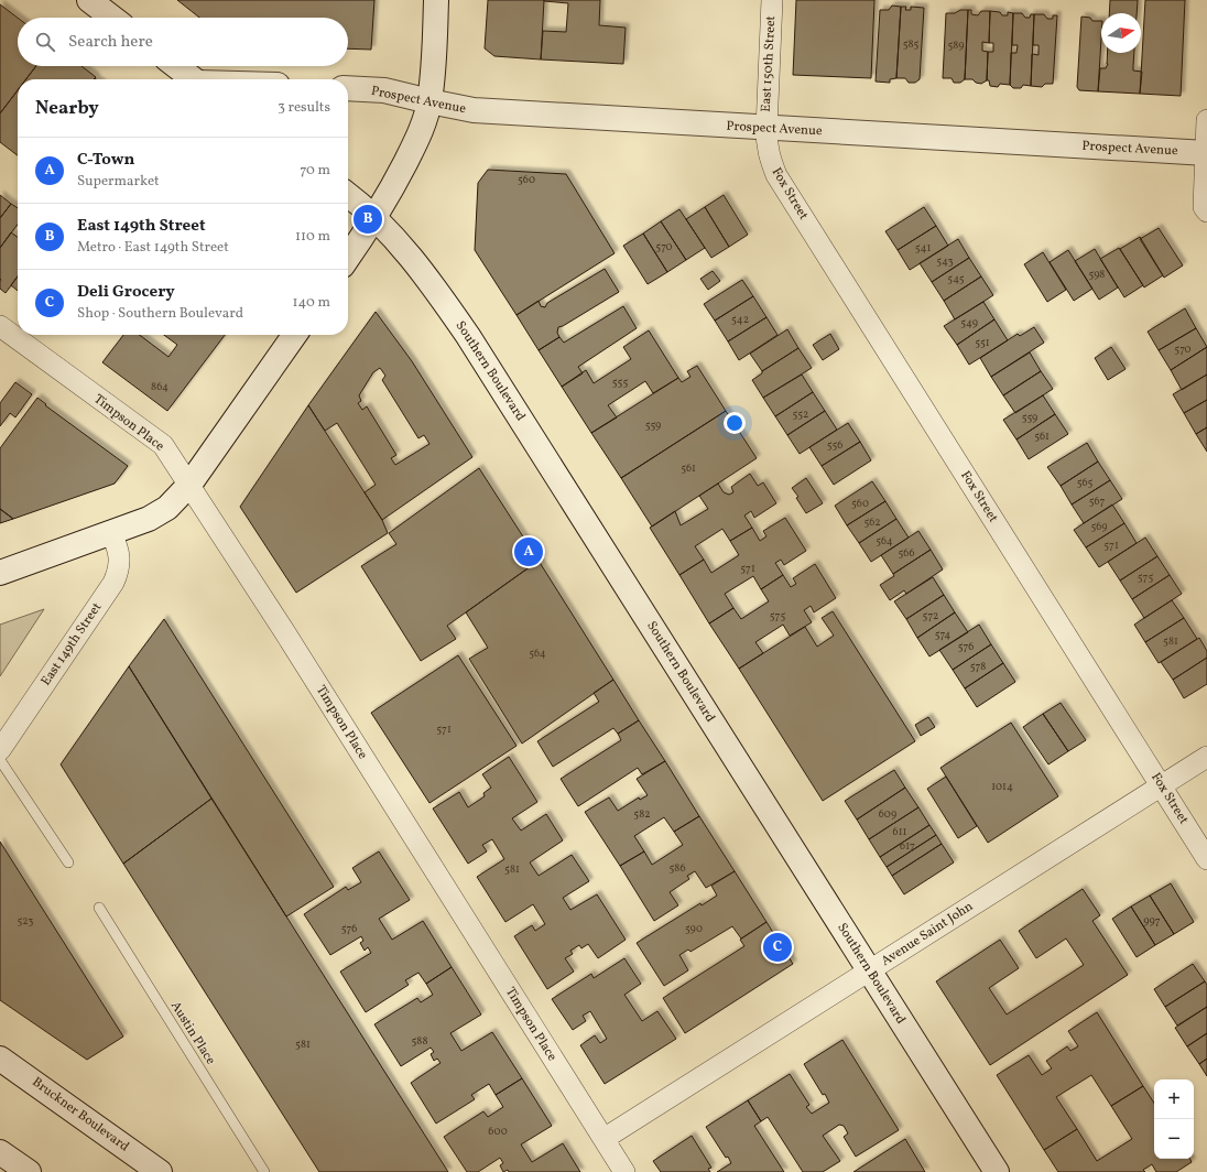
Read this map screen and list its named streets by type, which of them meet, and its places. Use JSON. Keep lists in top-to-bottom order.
{
  "streets": {
    "main road": ["Prospect Avenue", "Southern Boulevard", "Bruckner Boulevard"],
    "street": [
      "East 150th Street",
      "Fox Street",
      "Timpson Place",
      "East 149th Street",
      "Avenue Saint John"
    ],
    "lane": ["Austin Place"]
  },
  "crossings": [
    ["East 150th Street", "Prospect Avenue"],
    ["East 150th Street", "Fox Street"],
    ["Prospect Avenue", "Fox Street"],
    ["Fox Street", "Avenue Saint John"],
    ["Southern Boulevard", "Avenue Saint John"],
    ["Timpson Place", "Avenue Saint John"]
  ],
  "house_numbers": [
    "585",
    "589",
    "560",
    "570",
    "541",
    "543",
    "598",
    "545",
    "542",
    "549",
    "551",
    "570",
    "555",
    "864",
    "552",
    "559",
    "559",
    "561",
    "556",
    "561",
    "565",
    "567",
    "560",
    "562",
    "569",
    "564",
    "571",
    "566",
    "571",
    "575",
    "575",
    "572",
    "574",
    "581",
    "576",
    "564",
    "578",
    "571",
    "1014",
    "582",
    "609",
    "611",
    "617",
    "586",
    "581",
    "523",
    "997",
    "576",
    "590",
    "588",
    "581",
    "600"
  ],
  "north": "right",
  "page": {
    "search": "Search here",
    "heading": ["Nearby", "3 results"],
    "list": [
      {
        "mark": "A",
        "name": "C-Town",
        "note": "Supermarket",
        "value": "70 m"
      },
      {
        "mark": "B",
        "name": "East 149th Street",
        "note": "Metro · East 149th Street",
        "value": "110 m"
      },
      {
        "mark": "C",
        "name": "Deli Grocery",
        "note": "Shop · Southern Boulevard",
        "value": "140 m"
      }
    ],
    "pins": ["B", "A", "C"],
    "map_buttons": ["+", "−"]
  }
}
